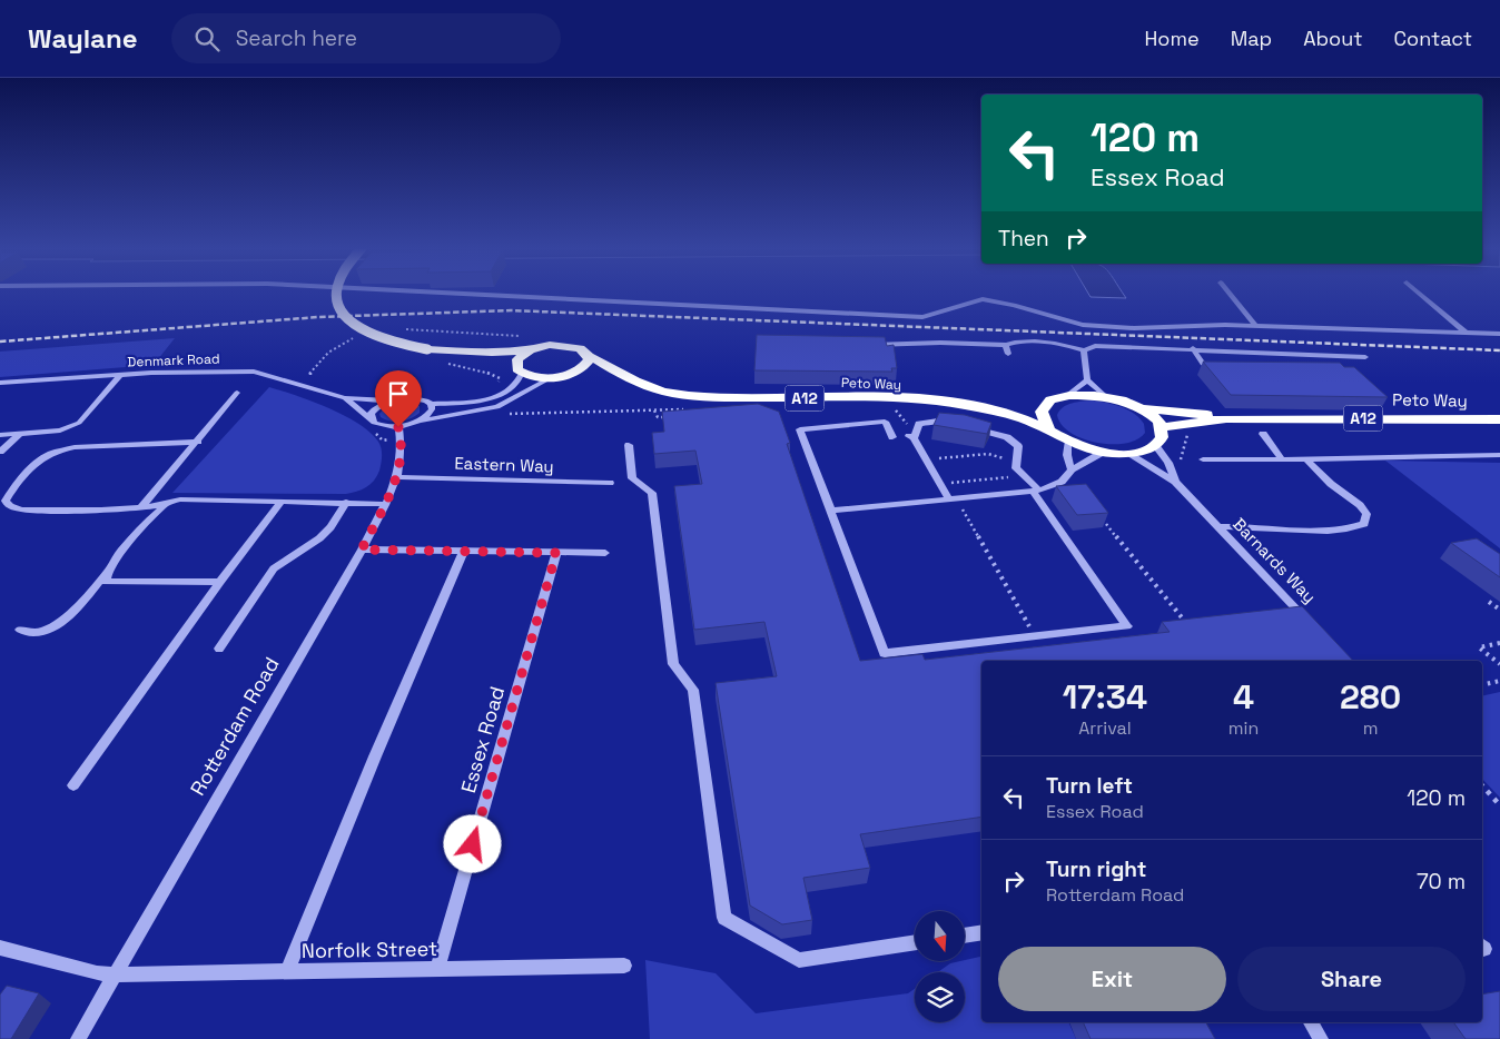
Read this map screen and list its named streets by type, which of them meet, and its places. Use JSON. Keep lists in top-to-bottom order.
{
  "streets": {
    "highway": ["Peto Way", "A12"],
    "street": [
      "Denmark Road",
      "Eastern Way",
      "Barnards Way",
      "Rotterdam Road",
      "Essex Road",
      "Norfolk Street"
    ]
  },
  "crossings": [
    ["Peto Way", "Barnards Way"],
    ["Eastern Way", "Rotterdam Road"],
    ["Rotterdam Road", "Norfolk Street"],
    ["Essex Road", "Norfolk Street"]
  ],
  "north": "bottom",
  "page": {
    "header": "Waylane",
    "search": "Search here",
    "nav": [
      "Home",
      "Map",
      "About",
      "Contact"
    ],
    "turn": ["120 m", "Essex Road"],
    "then": "Then",
    "eta": [
      "17:34",
      "Arrival",
      "4",
      "min",
      "280",
      "m"
    ],
    "list": [
      {
        "name": "Turn left",
        "note": "Essex Road",
        "value": "120 m"
      },
      {
        "name": "Turn right",
        "note": "Rotterdam Road",
        "value": "70 m"
      }
    ],
    "buttons": ["Exit", "Share"]
  }
}
